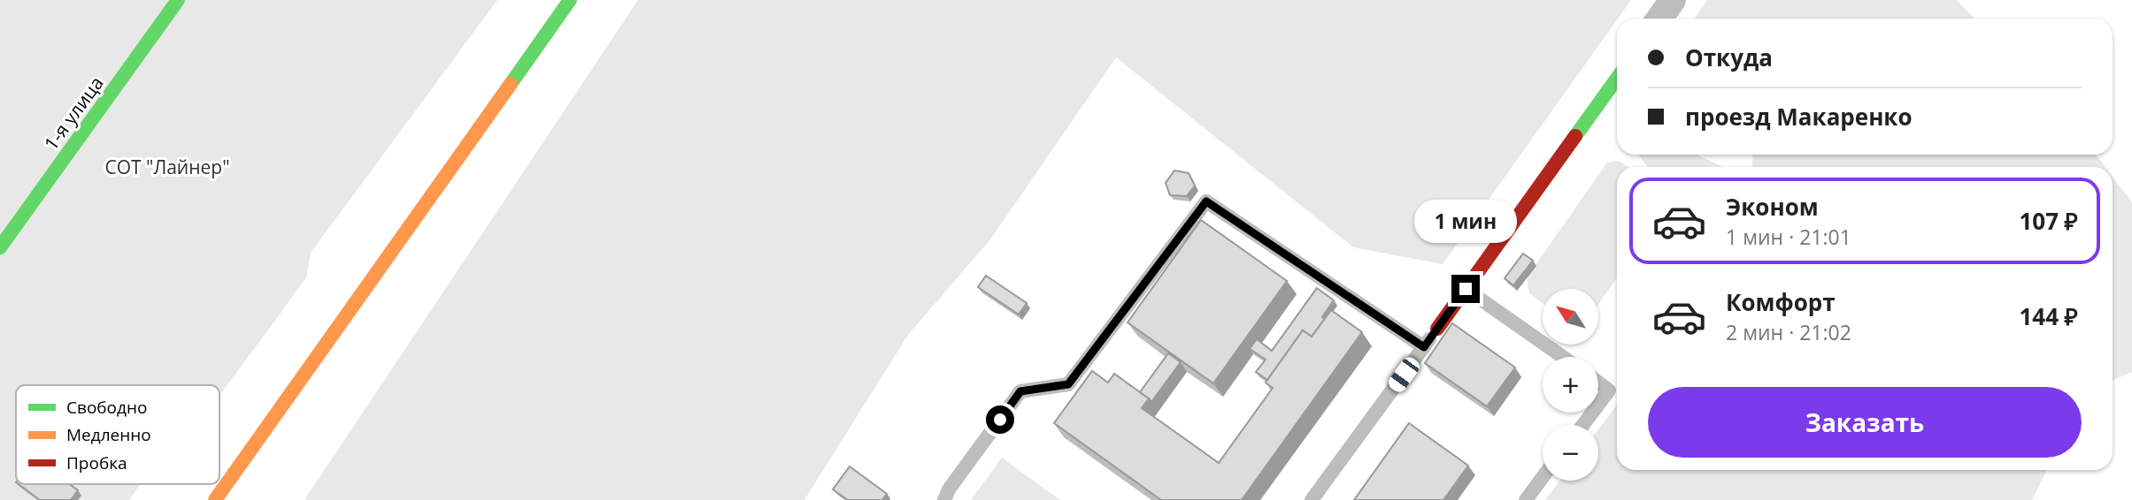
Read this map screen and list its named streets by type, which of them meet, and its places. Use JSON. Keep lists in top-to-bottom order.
{
  "streets": {
    "street": ["1-я улица"]
  },
  "parks": ["СОТ \"Лайнер\""],
  "legend": ["Свободно", "Медленно", "Пробка"],
  "north": "top left",
  "page": {
    "banner": ["Откуда", "проезд Макаренко"],
    "list": [
      {
        "name": "Эконом",
        "note": "1 мин · 21:01",
        "value": "107 ₽"
      },
      {
        "name": "Комфорт",
        "note": "2 мин · 21:02",
        "value": "144 ₽"
      }
    ],
    "bubble": "1 мин",
    "map_buttons": ["+", "−"],
    "buttons": "Заказать"
  }
}
